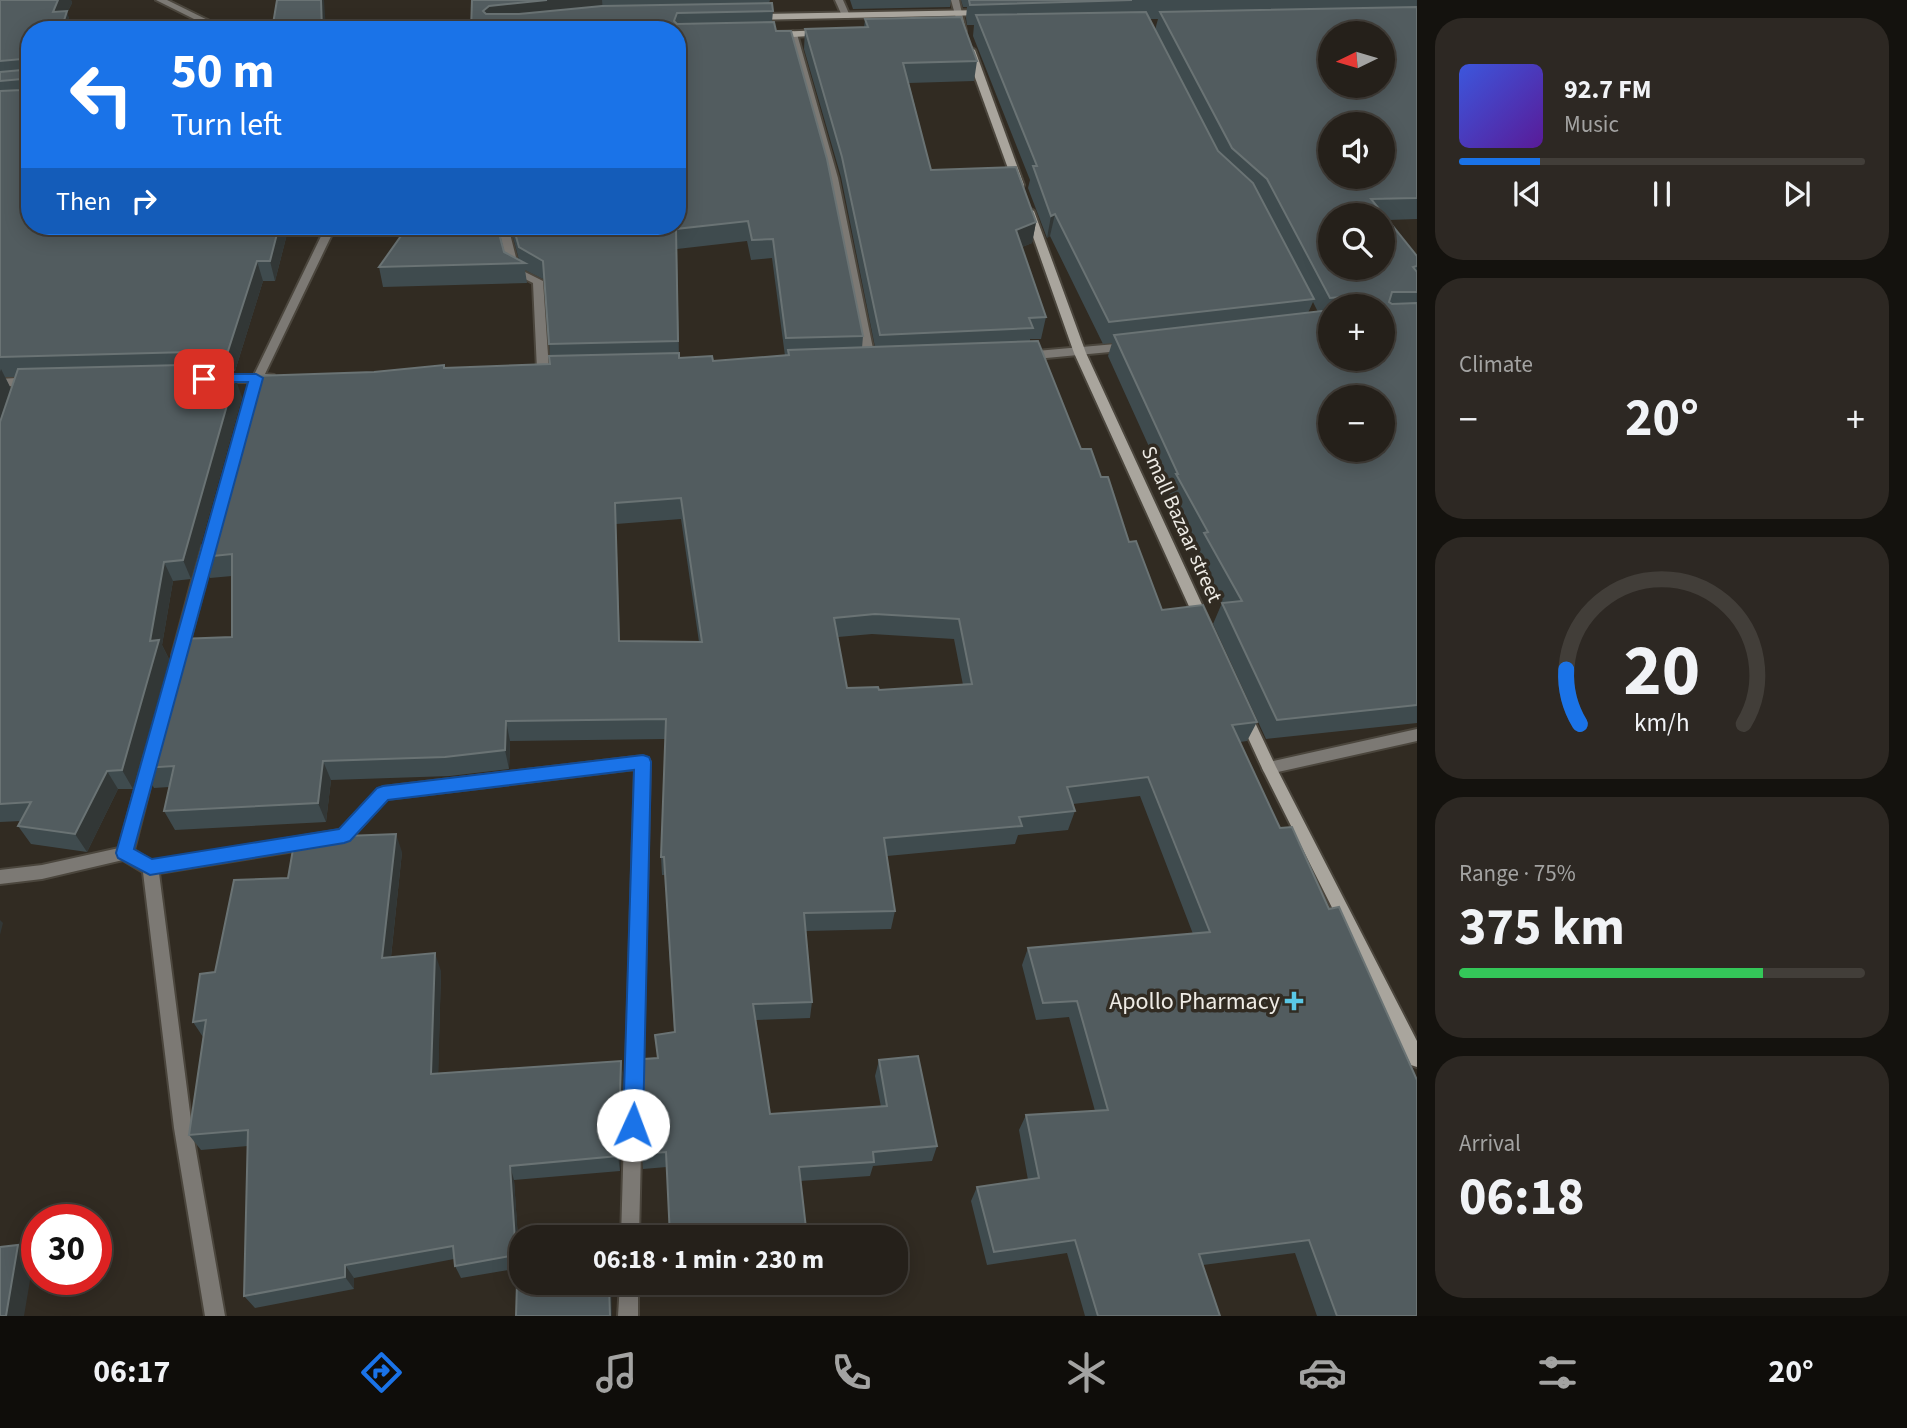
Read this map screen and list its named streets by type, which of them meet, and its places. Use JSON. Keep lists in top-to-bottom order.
{
  "streets": {
    "main road": ["Small Bazaar street"]
  },
  "places": {
    "health": ["Apollo Pharmacy"]
  },
  "north": "left",
  "page": {
    "map_buttons": ["+", "−"],
    "turn": ["50 m", "Turn left"],
    "song": ["92.7 FM", "Music"],
    "then": "Then",
    "tile": [
      "Climate",
      ["Range · 75%", "375 km"],
      ["Arrival", "06:18"]
    ],
    "heat": ["−", "20°", "+"],
    "limit": "30",
    "trip": "06:18 · 1 min · 230 m",
    "tabs": ["06:17", "20°"],
    "gauge": ["20", "km/h"]
  }
}
